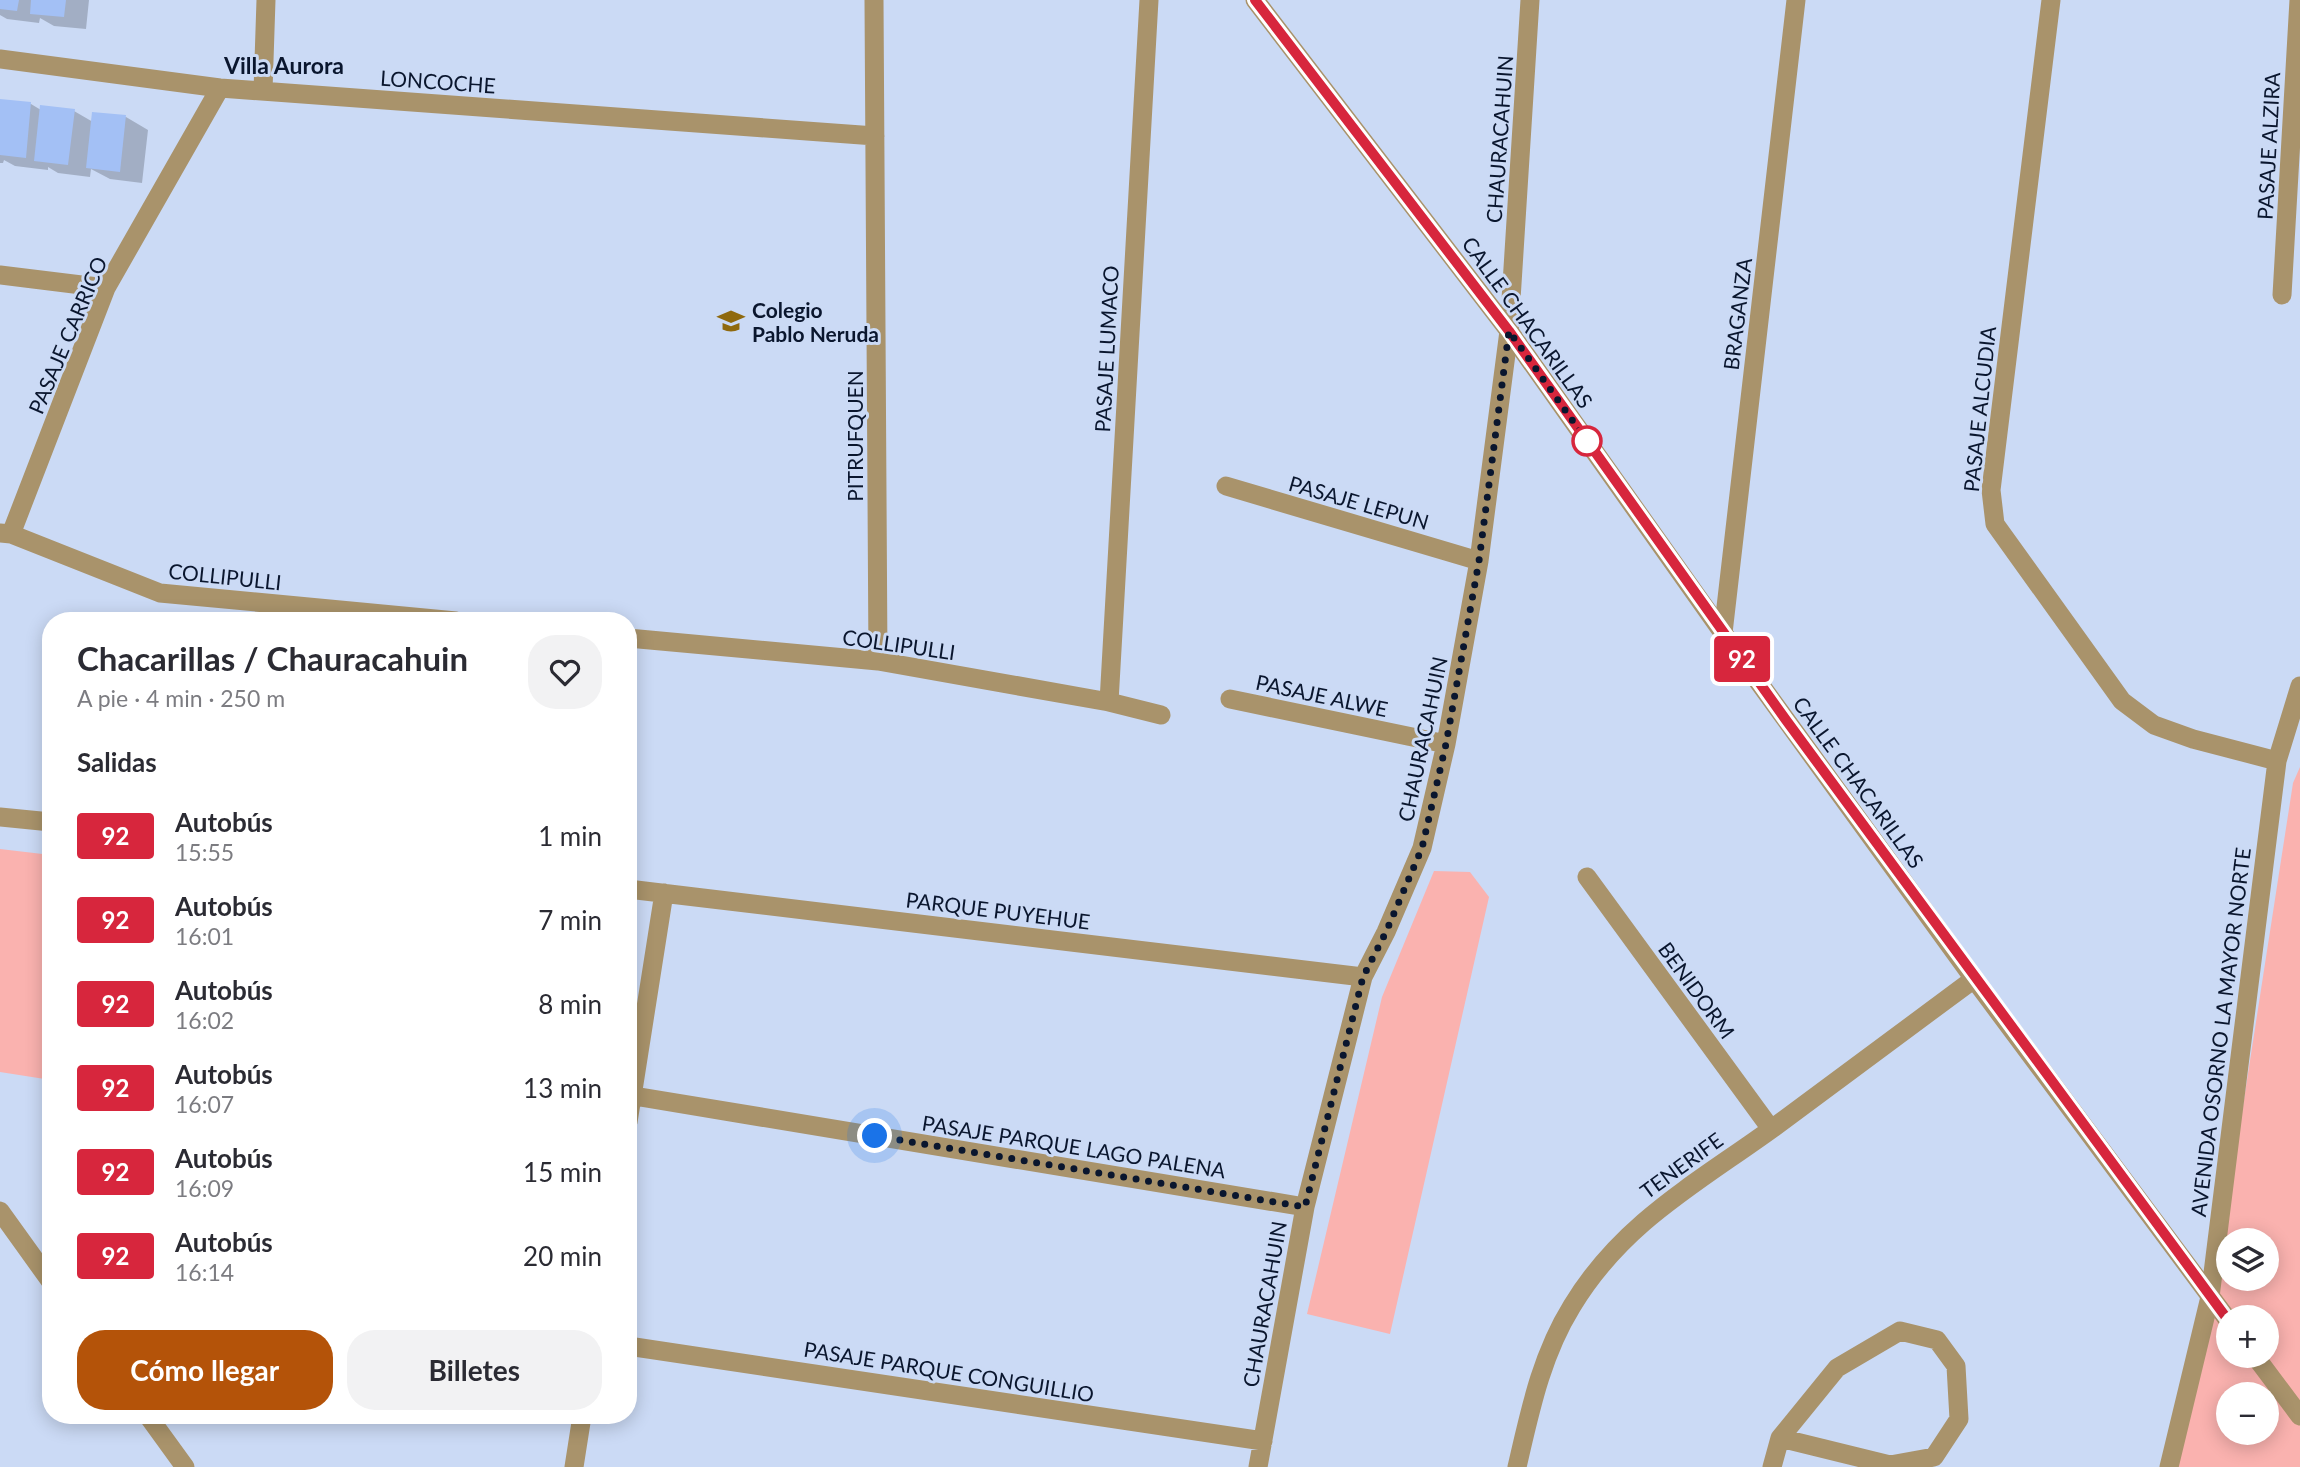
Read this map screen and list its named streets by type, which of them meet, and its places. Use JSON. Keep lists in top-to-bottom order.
{
  "streets": {
    "street": [
      "LONCOCHE",
      "CHAURACAHUIN",
      "PASAJE ALZIRA",
      "BRAGANZA",
      "CALLE CHACARILLAS",
      "PASAJE CARRICO",
      "PASAJE LUMACO",
      "PASAJE ALCUDIA",
      "PITRUFQUEN",
      "PASAJE LEPUN",
      "COLLIPULLI",
      "PASAJE ALWE",
      "PARQUE PUYEHUE",
      "BENIDORM",
      "AVENIDA OSORNO LA MAYOR NORTE",
      "PASAJE PARQUE LAGO PALENA",
      "TENERIFE",
      "PASAJE PARQUE CONGUILLIO"
    ]
  },
  "crossings": [
    ["LONCOCHE", "PASAJE CARRICO"],
    ["LONCOCHE", "PITRUFQUEN"],
    ["CHAURACAHUIN", "CALLE CHACARILLAS"],
    ["CHAURACAHUIN", "PASAJE LEPUN"],
    ["CHAURACAHUIN", "PASAJE ALWE"],
    ["CHAURACAHUIN", "PARQUE PUYEHUE"],
    ["CHAURACAHUIN", "PASAJE PARQUE LAGO PALENA"],
    ["CHAURACAHUIN", "PASAJE PARQUE CONGUILLIO"],
    ["BRAGANZA", "CALLE CHACARILLAS"],
    ["CALLE CHACARILLAS", "AVENIDA OSORNO LA MAYOR NORTE"],
    ["CALLE CHACARILLAS", "TENERIFE"],
    ["PASAJE CARRICO", "COLLIPULLI"],
    ["PASAJE LUMACO", "COLLIPULLI"],
    ["PASAJE ALCUDIA", "AVENIDA OSORNO LA MAYOR NORTE"],
    ["PITRUFQUEN", "COLLIPULLI"],
    ["BENIDORM", "TENERIFE"]
  ],
  "districts": ["Villa Aurora"],
  "places": {
    "school or university": ["Colegio Pablo Neruda"]
  },
  "lines": ["bus line 92"],
  "page": {
    "on_map": "92",
    "heading": [
      ["Chacarillas / Chauracahuin", "A pie · 4 min · 250 m"],
      "Salidas"
    ],
    "list": [
      {
        "mark": "92",
        "name": "Autobús",
        "note": "15:55",
        "value": "1 min"
      },
      {
        "mark": "92",
        "name": "Autobús",
        "note": "16:01",
        "value": "7 min"
      },
      {
        "mark": "92",
        "name": "Autobús",
        "note": "16:02",
        "value": "8 min"
      },
      {
        "mark": "92",
        "name": "Autobús",
        "note": "16:07",
        "value": "13 min"
      },
      {
        "mark": "92",
        "name": "Autobús",
        "note": "16:09",
        "value": "15 min"
      },
      {
        "mark": "92",
        "name": "Autobús",
        "note": "16:14",
        "value": "20 min"
      }
    ],
    "map_buttons": ["+", "−"],
    "buttons": ["Cómo llegar", "Billetes"]
  }
}
